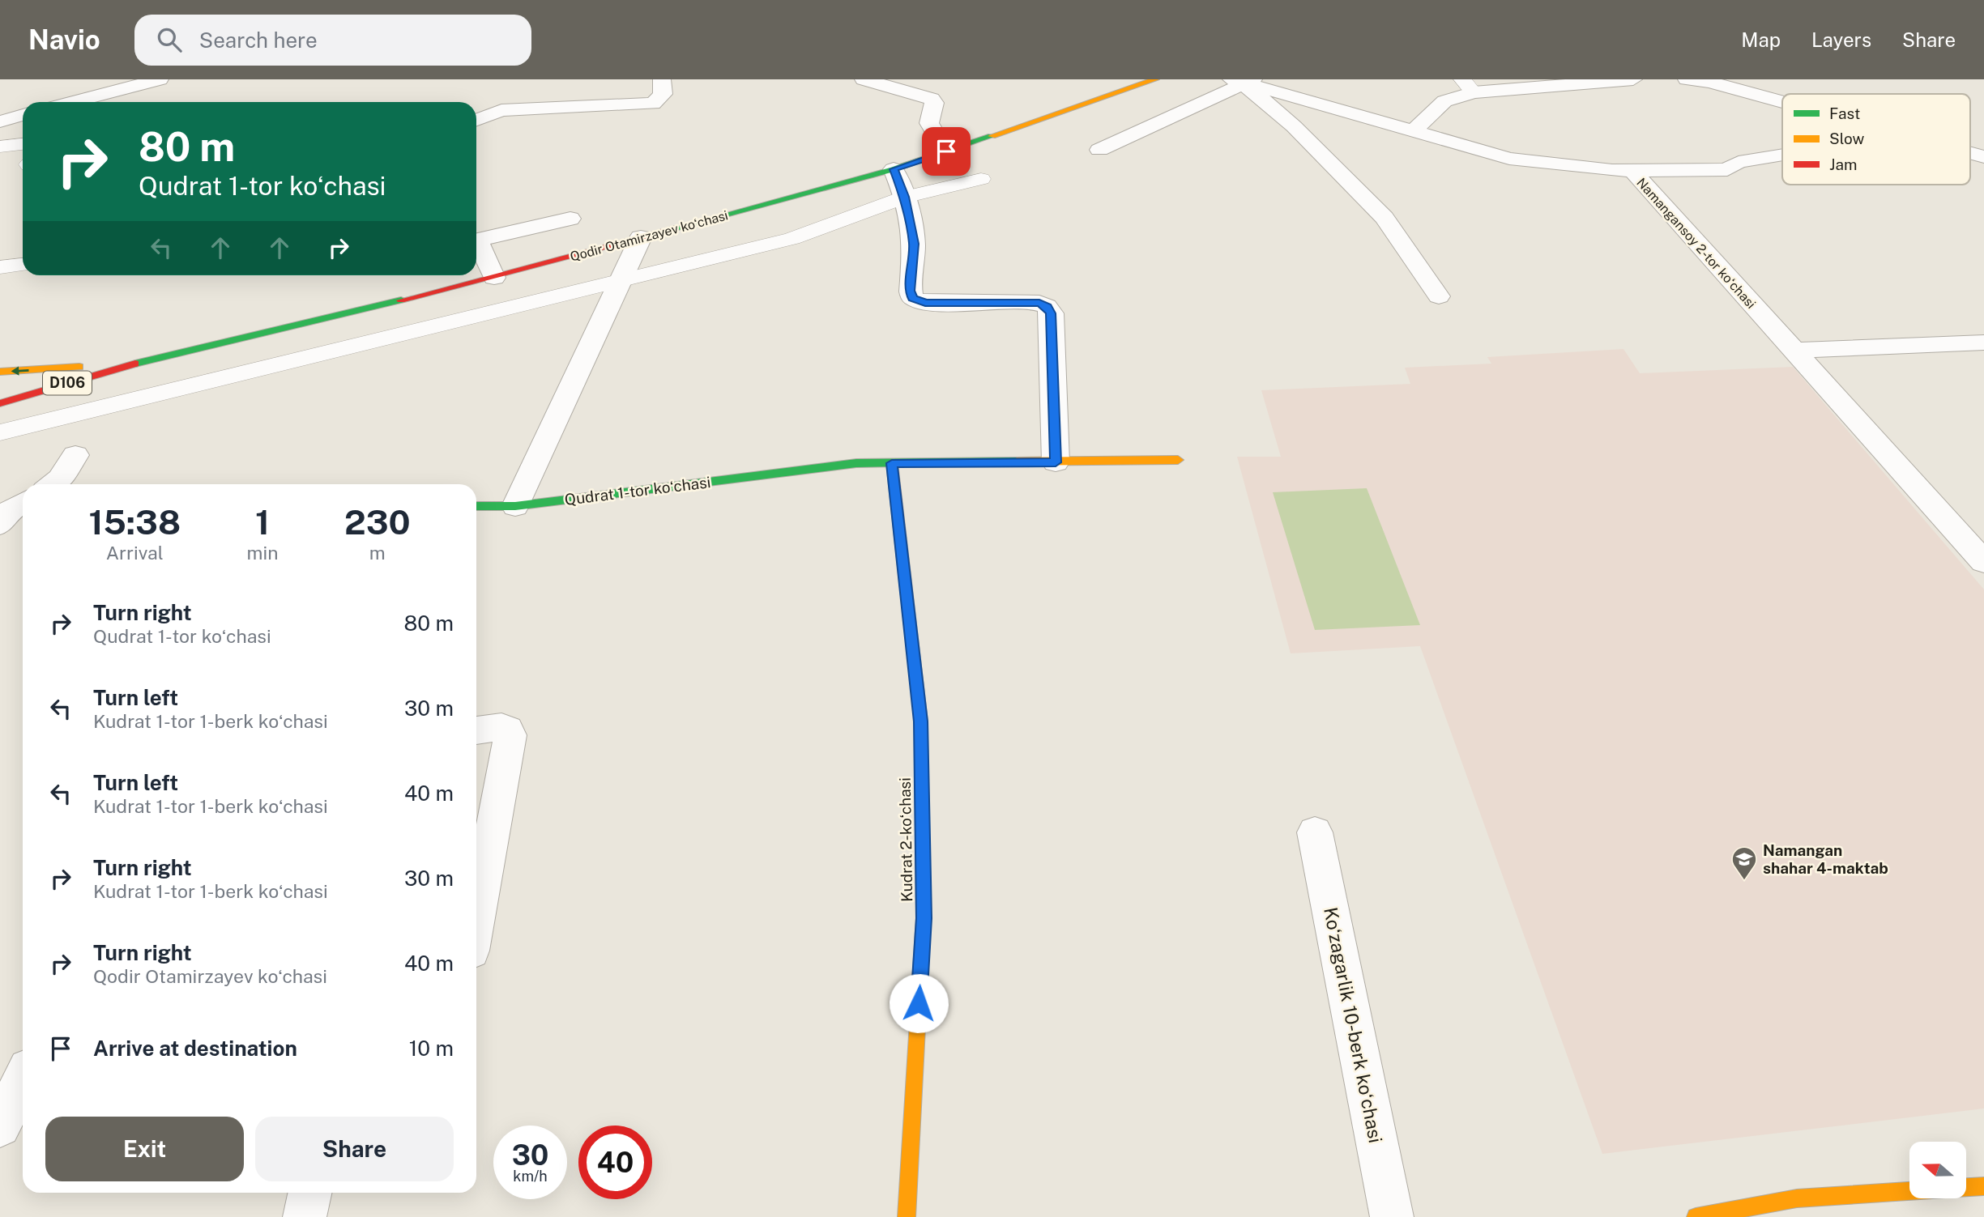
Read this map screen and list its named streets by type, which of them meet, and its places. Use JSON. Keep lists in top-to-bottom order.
{
  "streets": {
    "main road": [
      "Qodir Otamirzayev koʻchasi",
      "D106",
      "Qudrat 1-tor koʻchasi",
      "Kudrat 2-koʻchasi"
    ],
    "street": ["Namangansoy 2-tor koʻchasi", "Koʻzagarlik 10-berk koʻchasi"]
  },
  "crossings": [
    ["Qodir Otamirzayev koʻchasi", "D106"],
    ["Qudrat 1-tor koʻchasi", "Kudrat 2-koʻchasi"]
  ],
  "places": {
    "school or university": ["Namangan shahar 4-maktab"]
  },
  "legend": ["Fast", "Slow", "Jam"],
  "north": "left",
  "page": {
    "header": "Navio",
    "search": "Search here",
    "nav": ["Map", "Layers", "Share"],
    "turn": ["80 m", "Qudrat 1-tor koʻchasi"],
    "eta": [
      "15:38",
      "Arrival",
      "1",
      "min",
      "230",
      "m"
    ],
    "list": [
      {
        "name": "Turn right",
        "note": "Qudrat 1-tor koʻchasi",
        "value": "80 m"
      },
      {
        "name": "Turn left",
        "note": "Kudrat 1-tor 1-berk koʻchasi",
        "value": "30 m"
      },
      {
        "name": "Turn left",
        "note": "Kudrat 1-tor 1-berk koʻchasi",
        "value": "40 m"
      },
      {
        "name": "Turn right",
        "note": "Kudrat 1-tor 1-berk koʻchasi",
        "value": "30 m"
      },
      {
        "name": "Turn right",
        "note": "Qodir Otamirzayev koʻchasi",
        "value": "40 m"
      },
      {
        "name": "Arrive at destination",
        "value": "10 m"
      }
    ],
    "buttons": ["Exit", "Share"],
    "speed": "30 km/h",
    "limit": "40"
  }
}
